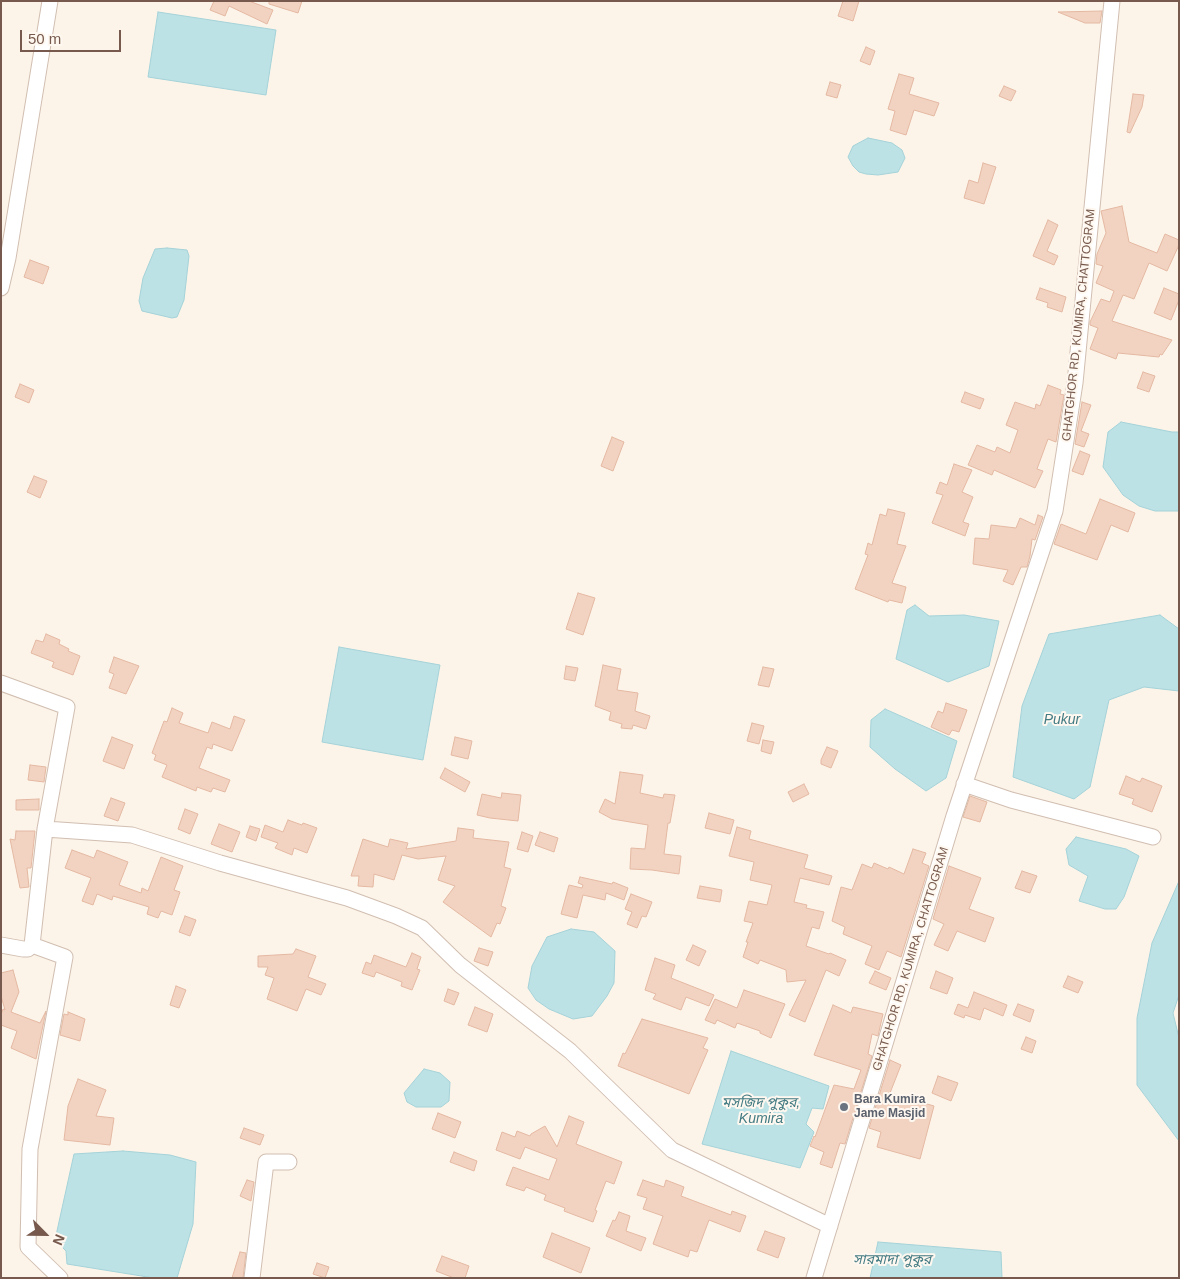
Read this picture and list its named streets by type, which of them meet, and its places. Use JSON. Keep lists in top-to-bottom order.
{
  "streets": {
    "street": ["GHATGHOR RD, KUMIRA, CHATTOGRAM"]
  },
  "water": ["Pukur", "মসজিদ পুকুর, Kumira", "সারমাদা পুকুর"],
  "places": ["Bara Kumira Jame Masjid"],
  "scale_bar": "50 m",
  "north": "bottom right"
}
